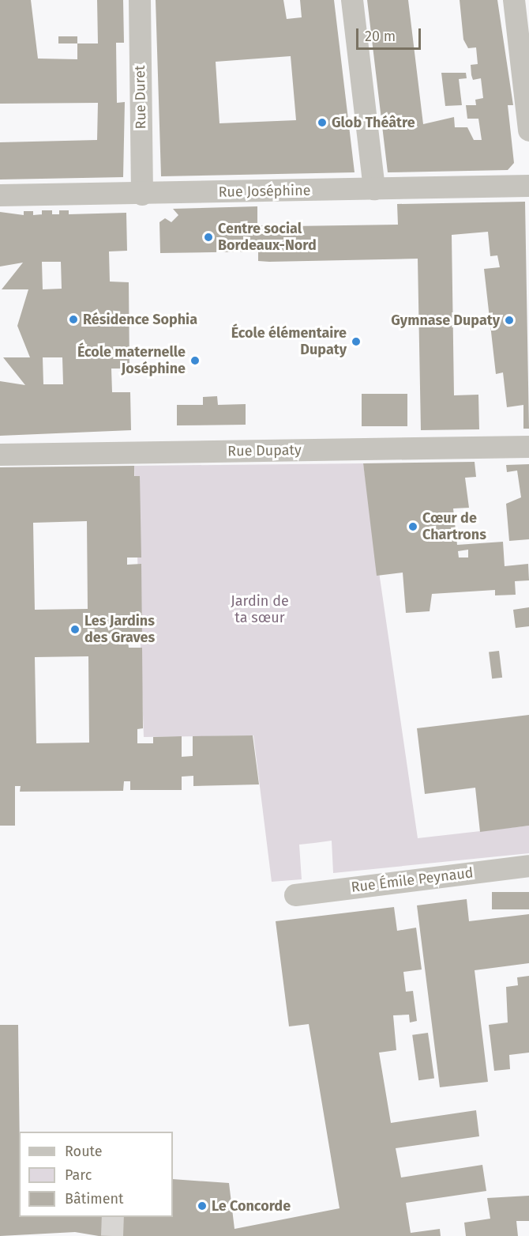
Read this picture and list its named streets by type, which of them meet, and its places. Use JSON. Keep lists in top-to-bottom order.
{
  "streets": {
    "street": [
      "Rue Duret",
      "Rue Joséphine",
      "Rue Dupaty",
      "Rue Émile Peynaud"
    ]
  },
  "crossings": [
    ["Rue Duret", "Rue Joséphine"]
  ],
  "parks": ["Jardin de ta sœur"],
  "places": [
    "Glob Théâtre",
    "Centre social Bordeaux-Nord",
    "Résidence Sophia",
    "Gymnase Dupaty",
    "École élémentaire Dupaty",
    "École maternelle Joséphine",
    "Cœur de Chartrons",
    "Les Jardins des Graves",
    "Le Concorde"
  ],
  "legend": ["Route", "Parc", "Bâtiment"],
  "scale_bar": "20 m"
}
